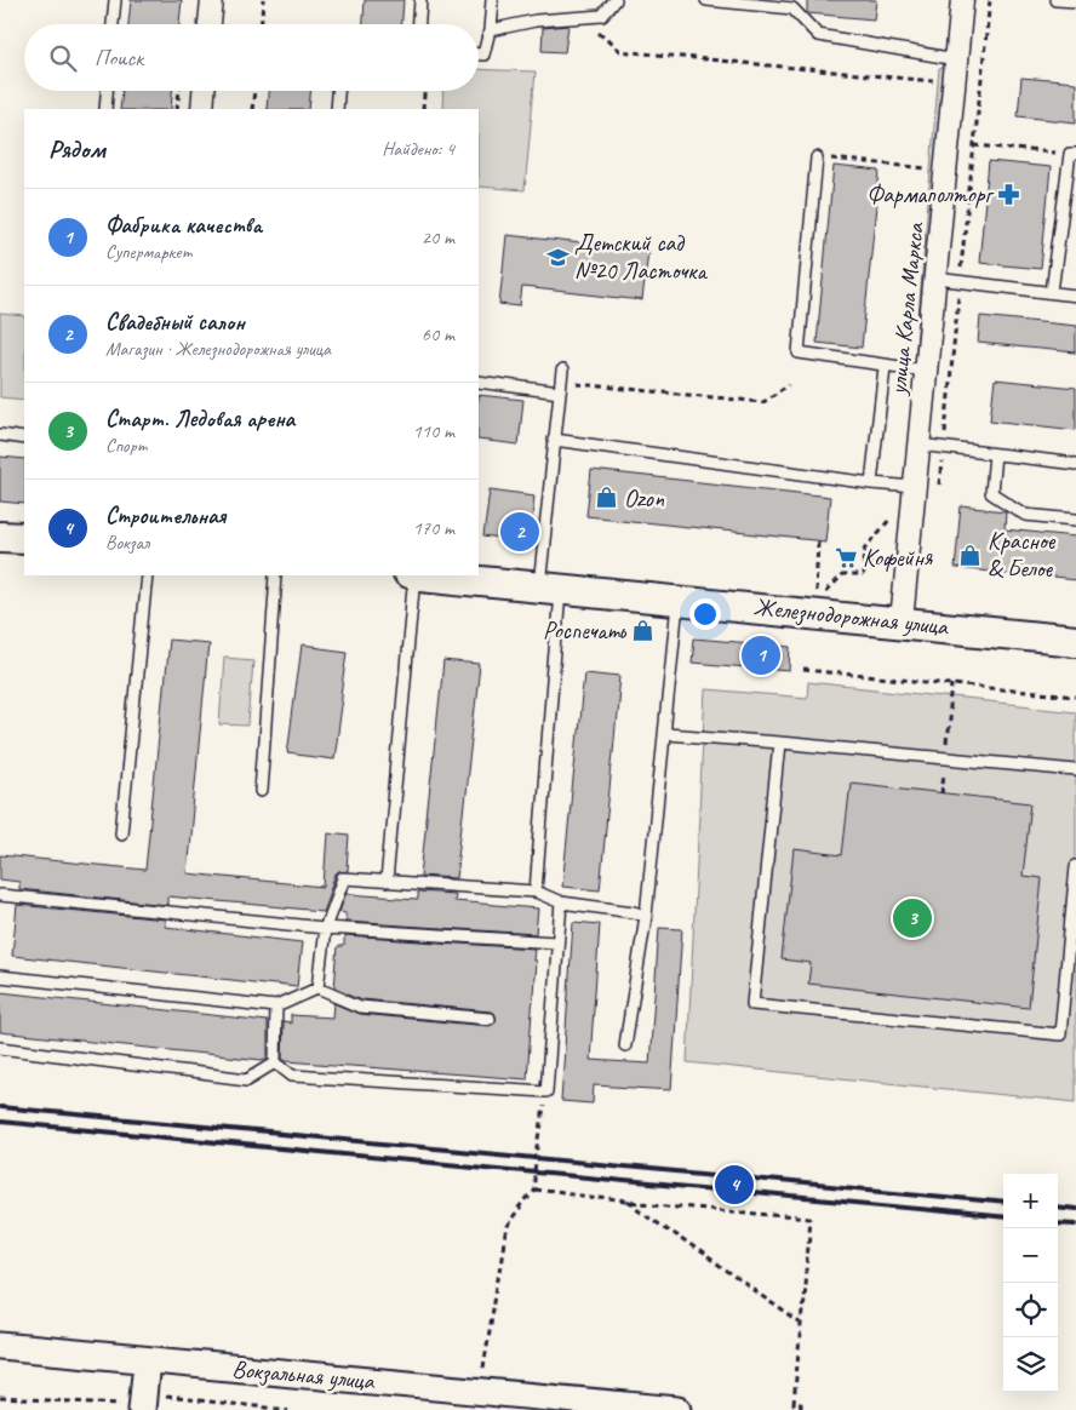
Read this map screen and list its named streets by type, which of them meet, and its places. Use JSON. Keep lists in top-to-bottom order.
{
  "streets": {
    "main road": ["Железнодорожная улица"],
    "street": ["улица Карла Маркса", "Вокзальная улица"]
  },
  "crossings": [
    ["улица Карла Маркса", "Железнодорожная улица"]
  ],
  "places": {
    "pharmacy": ["Фармаполторг"],
    "school or university": ["Детский сад №20 Ласточка"],
    "shop": ["Ozon", "Красное & Белое", "Роспечать"],
    "supermarket": ["Кофейня"]
  },
  "page": {
    "search": "Поиск",
    "heading": ["Рядом", "Найдено: 4"],
    "list": [
      {
        "mark": "1",
        "name": "Фабрика качества",
        "note": "Супермаркет",
        "value": "20 m"
      },
      {
        "mark": "2",
        "name": "Свадебный салон",
        "note": "Магазин · Железнодорожная улица",
        "value": "60 m"
      },
      {
        "mark": "3",
        "name": "Старт. Ледовая арена",
        "note": "Спорт",
        "value": "110 m"
      },
      {
        "mark": "4",
        "name": "Строительная",
        "note": "Вокзал",
        "value": "170 m"
      }
    ],
    "pins": [
      "2",
      "1",
      "3",
      "4"
    ],
    "map_buttons": ["+", "−"]
  }
}
